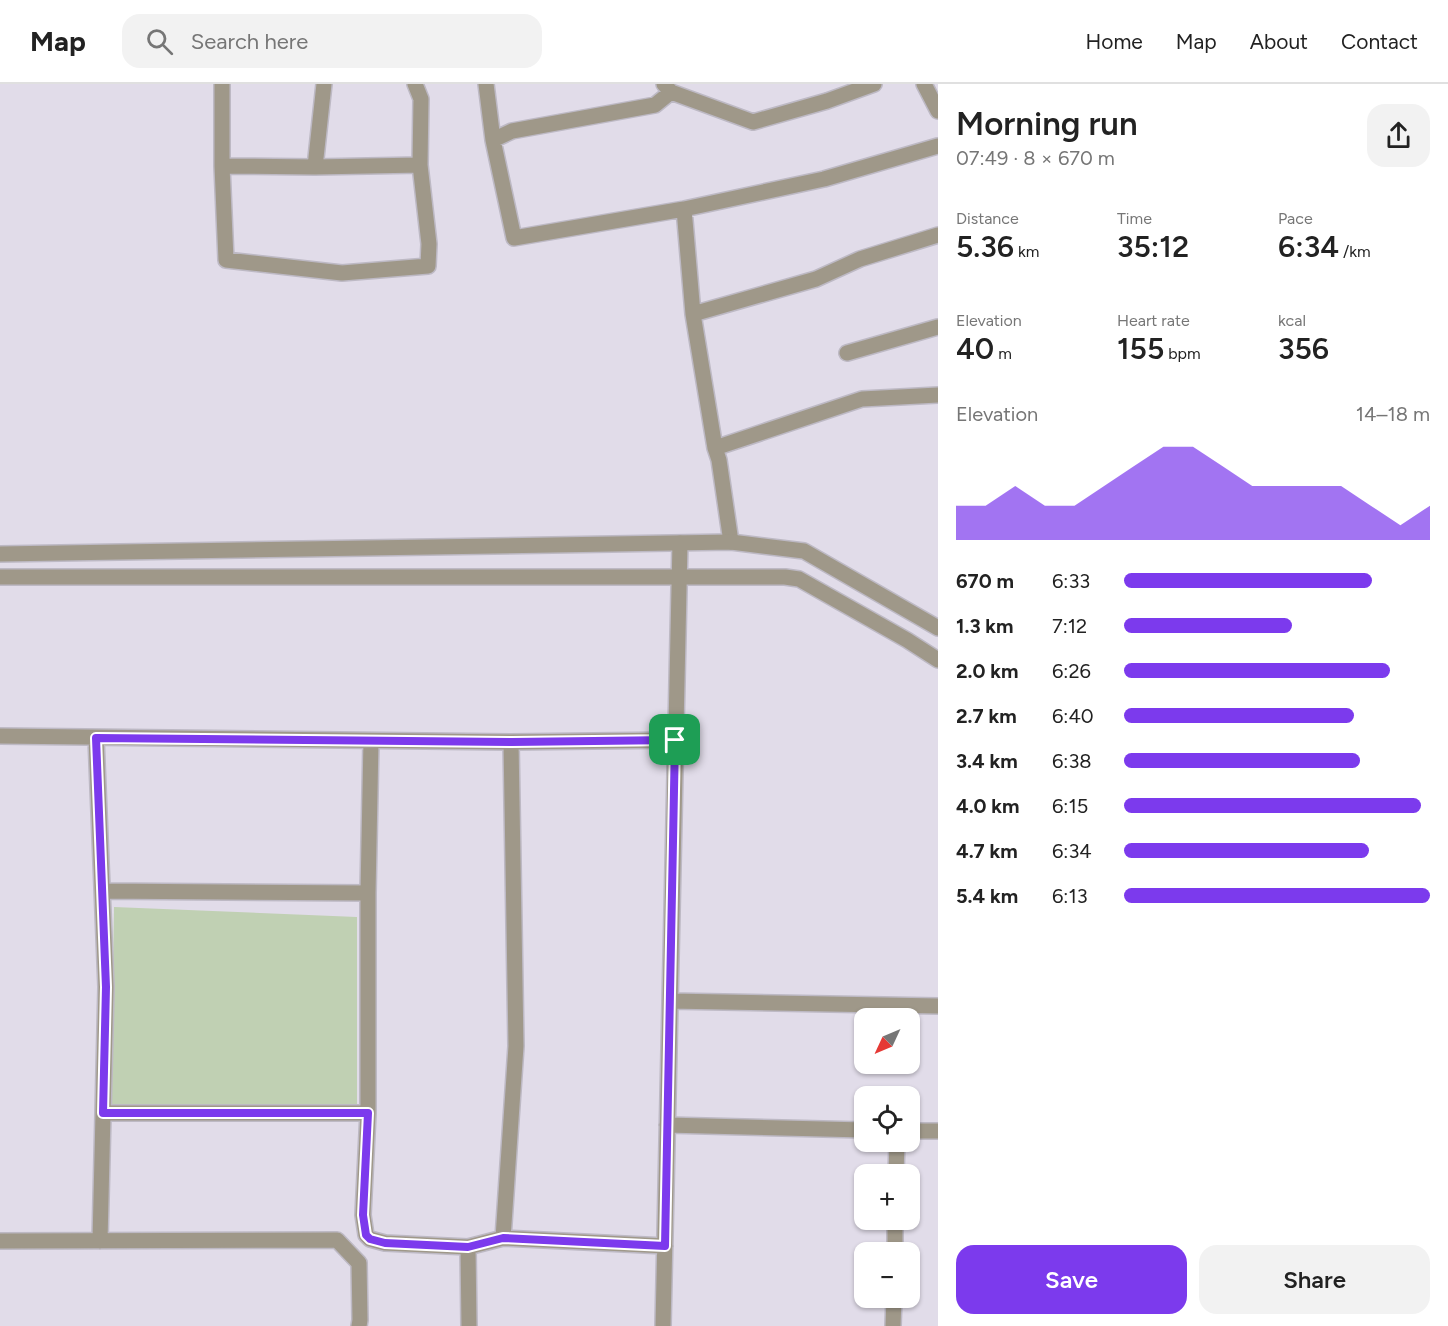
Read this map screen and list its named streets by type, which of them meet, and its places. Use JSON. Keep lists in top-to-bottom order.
{
  "north": "bottom left",
  "page": {
    "header": "Map",
    "search": "Search here",
    "nav": [
      "Home",
      "Map",
      "About",
      "Contact"
    ],
    "heading": ["Morning run", "07:49 · 8 × 670 m"],
    "stats": [
      ["Distance", "5.36 km"],
      ["Time", "35:12"],
      ["Pace", "6:34 /km"],
      ["Elevation", "40 m"],
      ["Heart rate", "155 bpm"],
      ["kcal", "356"]
    ],
    "chart": ["Elevation", "14–18 m"],
    "list": [
      {
        "name": "670 m",
        "note": "6:33"
      },
      {
        "name": "1.3 km",
        "note": "7:12"
      },
      {
        "name": "2.0 km",
        "note": "6:26"
      },
      {
        "name": "2.7 km",
        "note": "6:40"
      },
      {
        "name": "3.4 km",
        "note": "6:38"
      },
      {
        "name": "4.0 km",
        "note": "6:15"
      },
      {
        "name": "4.7 km",
        "note": "6:34"
      },
      {
        "name": "5.4 km",
        "note": "6:13"
      }
    ],
    "map_buttons": ["+", "−"],
    "buttons": ["Save", "Share"]
  }
}
